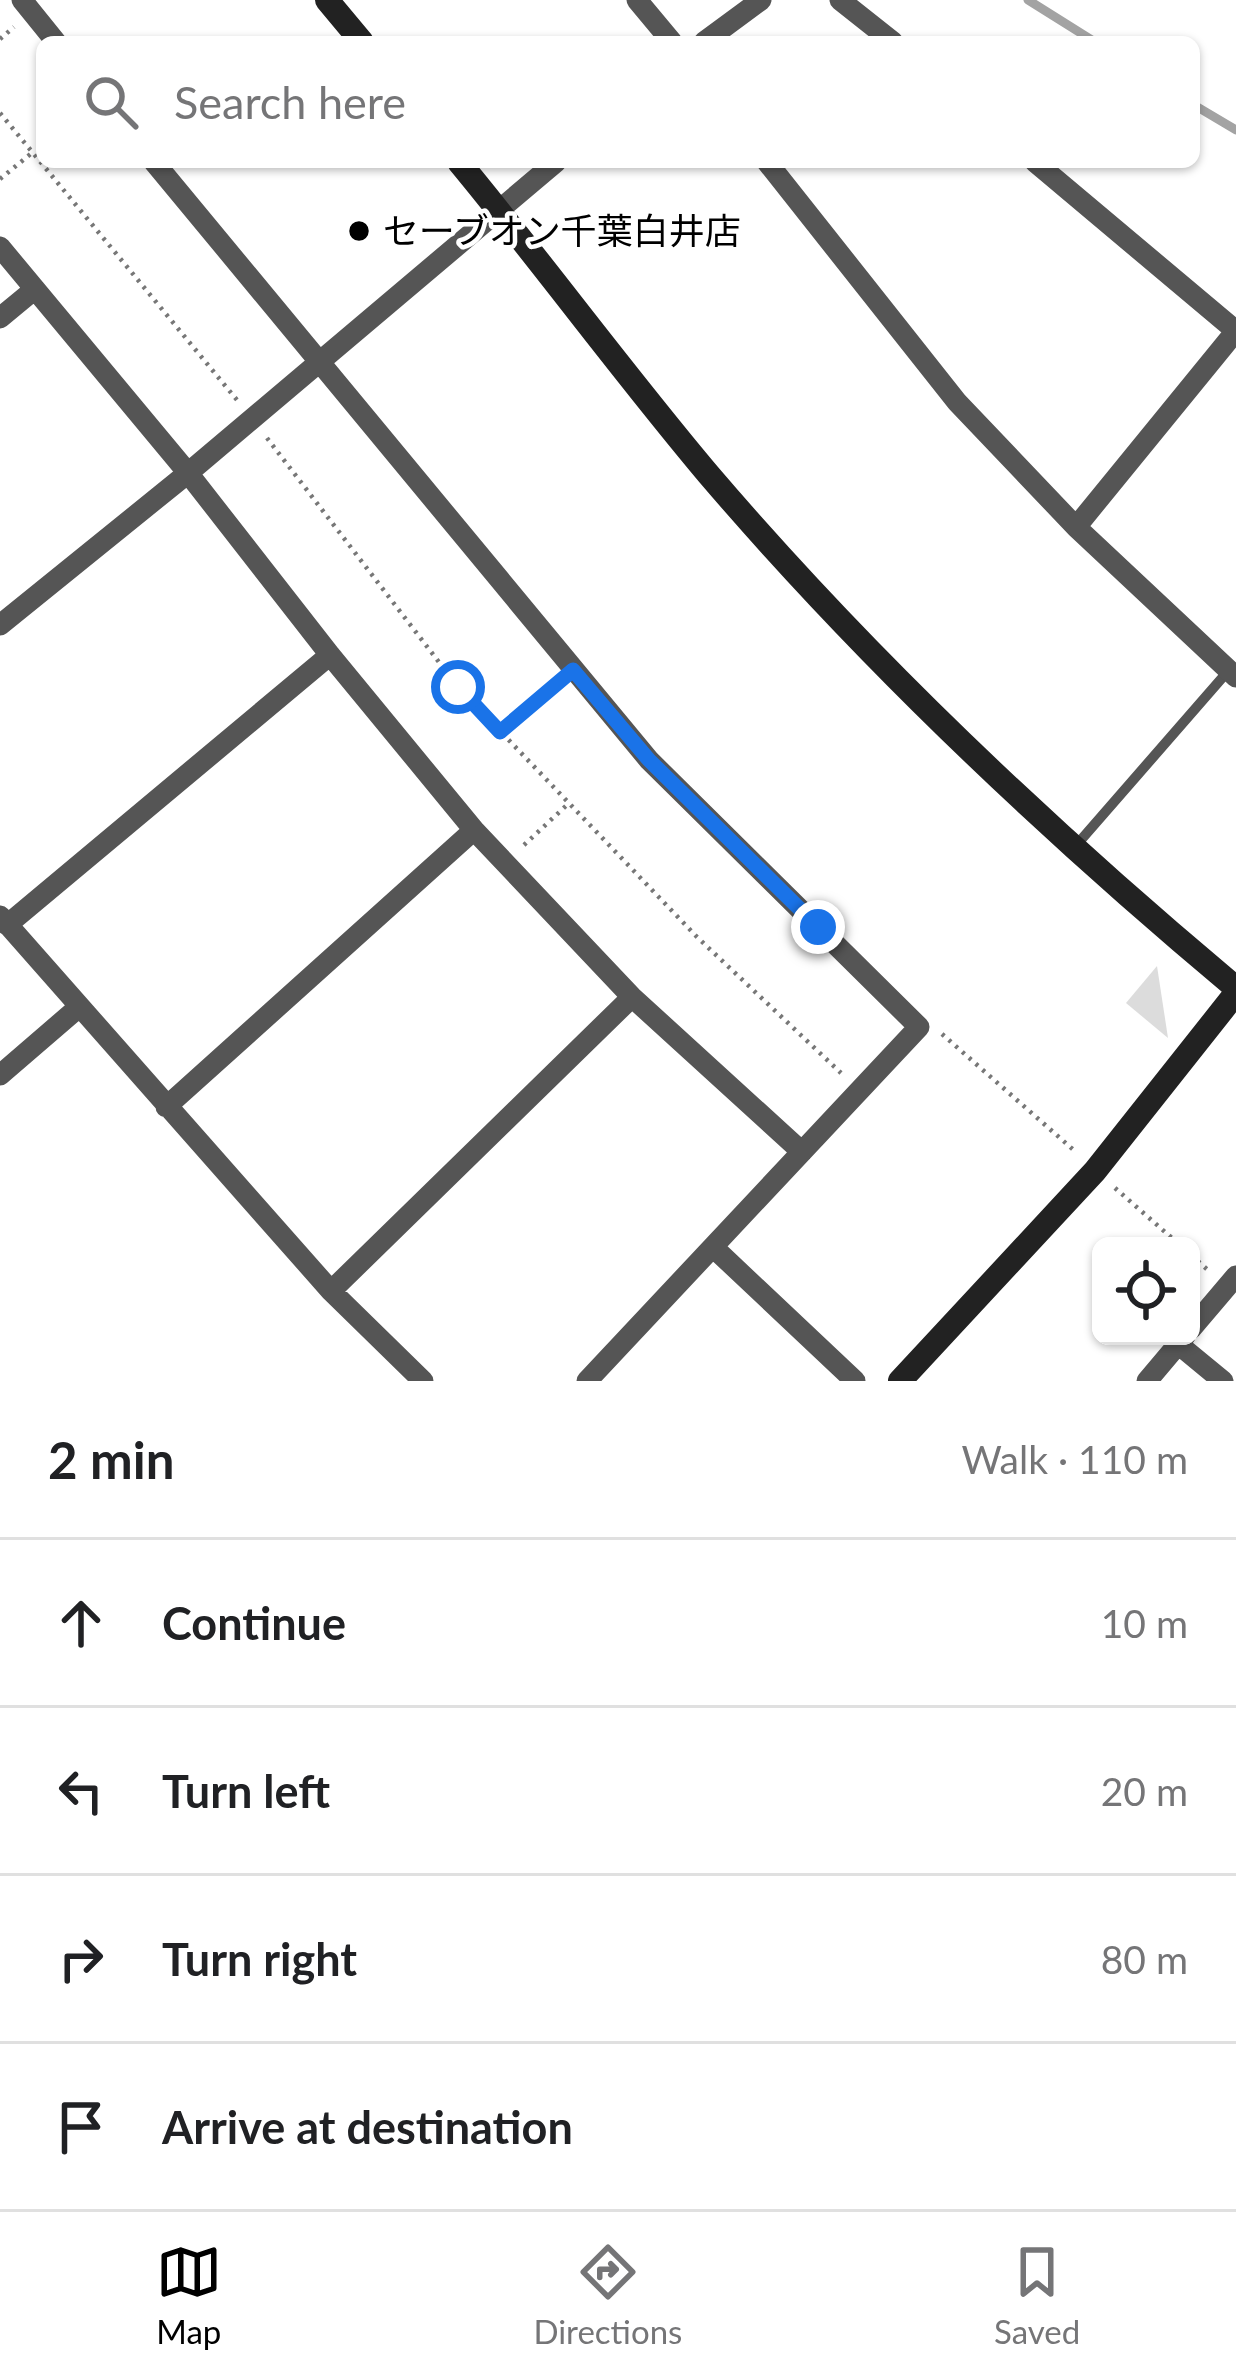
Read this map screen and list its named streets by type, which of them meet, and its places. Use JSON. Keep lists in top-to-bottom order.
{
  "places": ["セーブオン千葉白井店"],
  "page": {
    "search": "Search here",
    "heading": ["2 min", "Walk · 110 m"],
    "list": [
      ["Continue", "10 m"],
      ["Turn left", "20 m"],
      ["Turn right", "80 m"],
      "Arrive at destination"
    ],
    "nav": ["Map", "Directions", "Saved"]
  }
}
